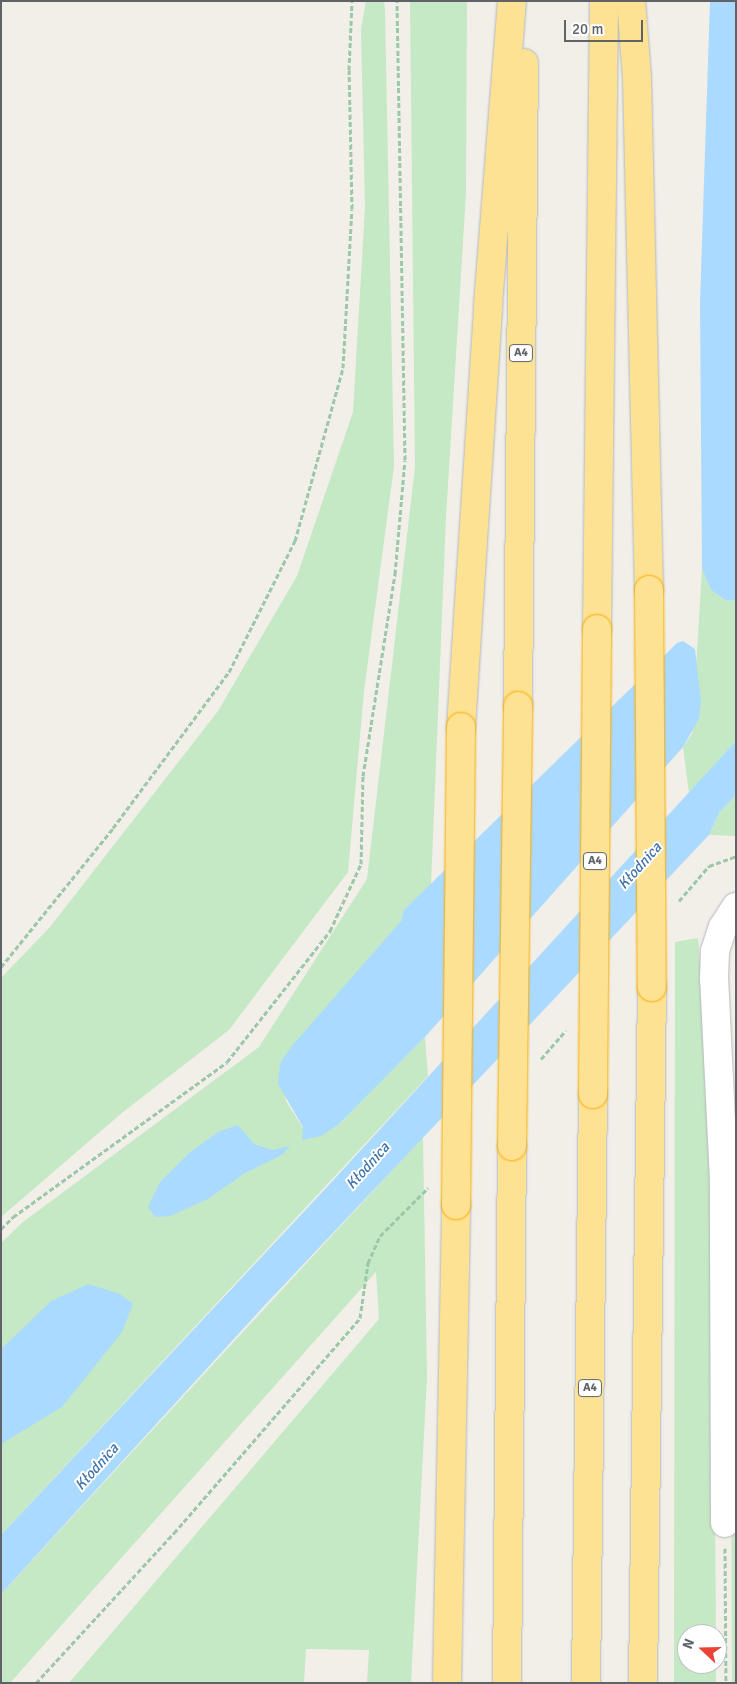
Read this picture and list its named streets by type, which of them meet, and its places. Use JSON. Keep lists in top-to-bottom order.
{
  "streets": {
    "highway": ["A4"]
  },
  "water": ["Kłodnica"],
  "scale_bar": "20 m",
  "north": "left"
}
